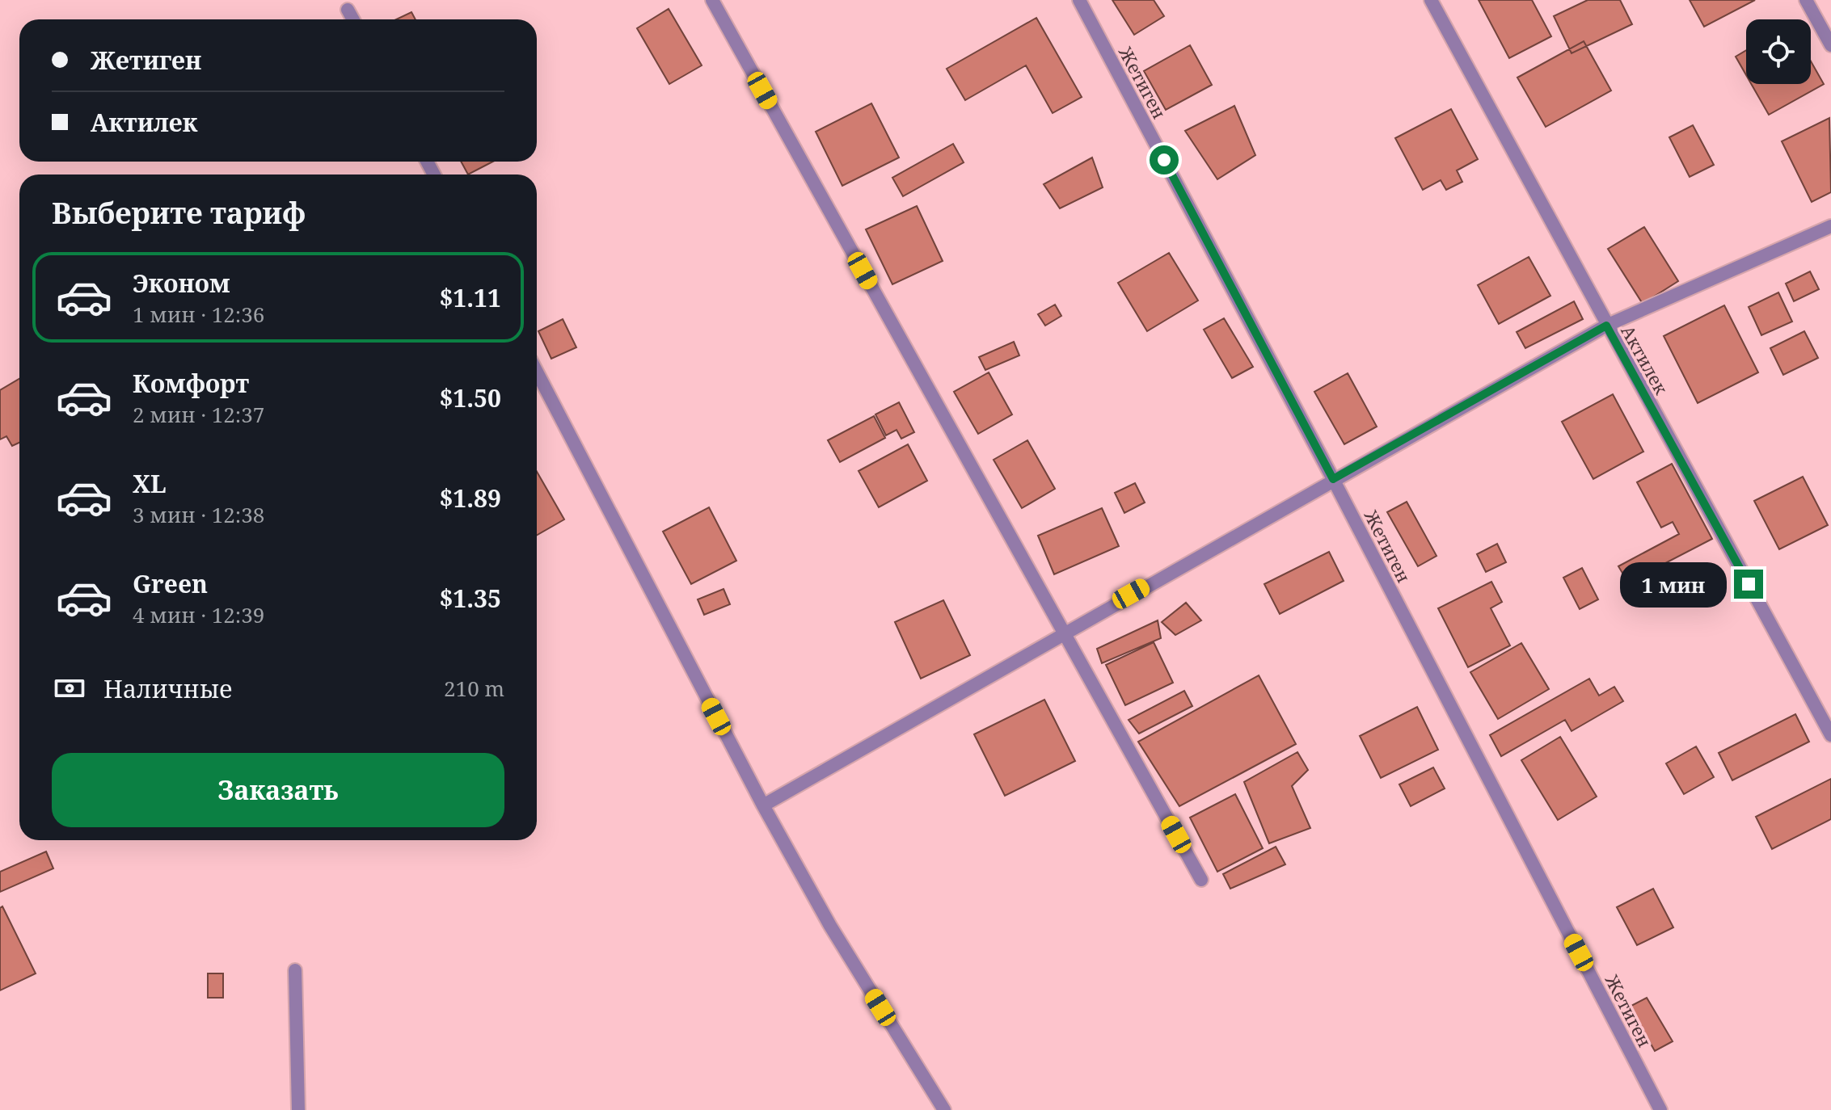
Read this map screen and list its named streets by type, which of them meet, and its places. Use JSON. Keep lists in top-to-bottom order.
{
  "streets": {
    "street": ["Жетиген", "Актилек"]
  },
  "page": {
    "banner": ["Жетиген", "Актилек"],
    "heading": "Выберите тариф",
    "list": [
      {
        "name": "Эконом",
        "note": "1 мин · 12:36",
        "value": "$1.11"
      },
      {
        "name": "Комфорт",
        "note": "2 мин · 12:37",
        "value": "$1.50"
      },
      {
        "name": "XL",
        "note": "3 мин · 12:38",
        "value": "$1.89"
      },
      {
        "name": "Green",
        "note": "4 мин · 12:39",
        "value": "$1.35"
      }
    ],
    "bubble": "1 мин",
    "pay": ["Наличные", "210 m"],
    "buttons": "Заказать"
  }
}
